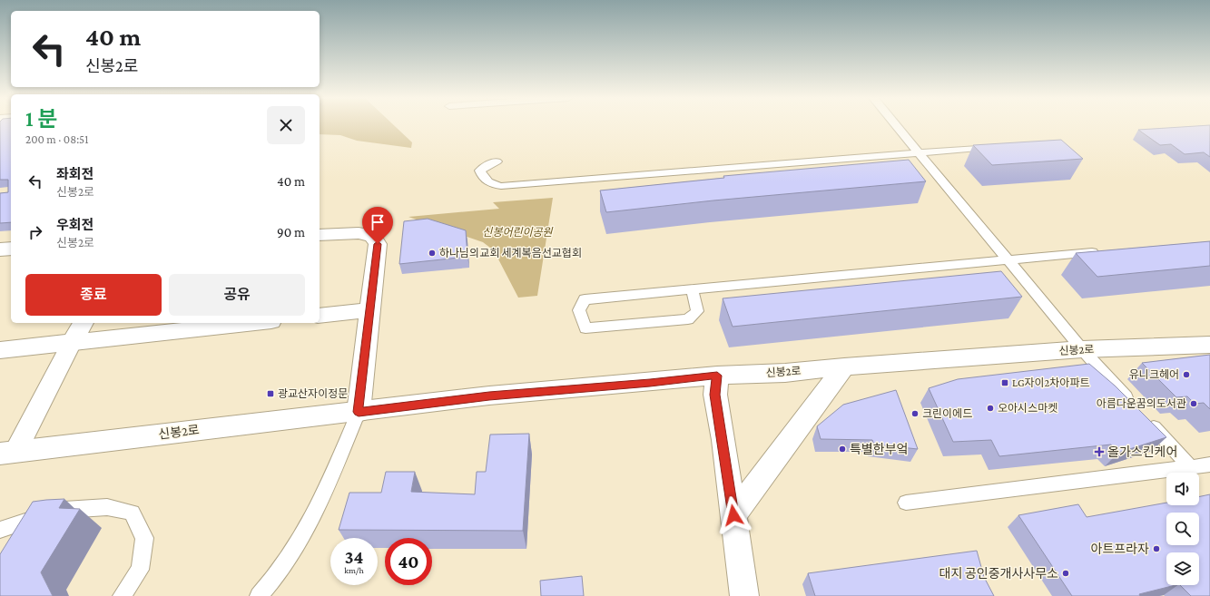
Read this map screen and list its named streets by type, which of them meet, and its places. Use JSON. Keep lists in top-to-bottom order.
{
  "streets": {
    "street": ["신봉2로"]
  },
  "parks": ["신봉어린이공원"],
  "places": {
    "other": [
      "하나님의교회 세계복음선교협회",
      "유니크헤어",
      "아름다운꿈의도서관",
      "오아시스마켓",
      "크린이에드",
      "특별한부엌",
      "아트프라자",
      "대지 공인중개사사무소"
    ],
    "transit": ["LG자이2차아파트", "광교산자이정문"],
    "health": ["올가스킨케어"]
  },
  "page": {
    "turn": ["40 m", "신봉2로"],
    "heading": ["1 분", "200 m · 08:51"],
    "list": [
      {
        "name": "좌회전",
        "note": "신봉2로",
        "value": "40 m"
      },
      {
        "name": "우회전",
        "note": "신봉2로",
        "value": "90 m"
      }
    ],
    "buttons": ["종료", "공유"],
    "speed": "34 km/h",
    "limit": "40"
  }
}
